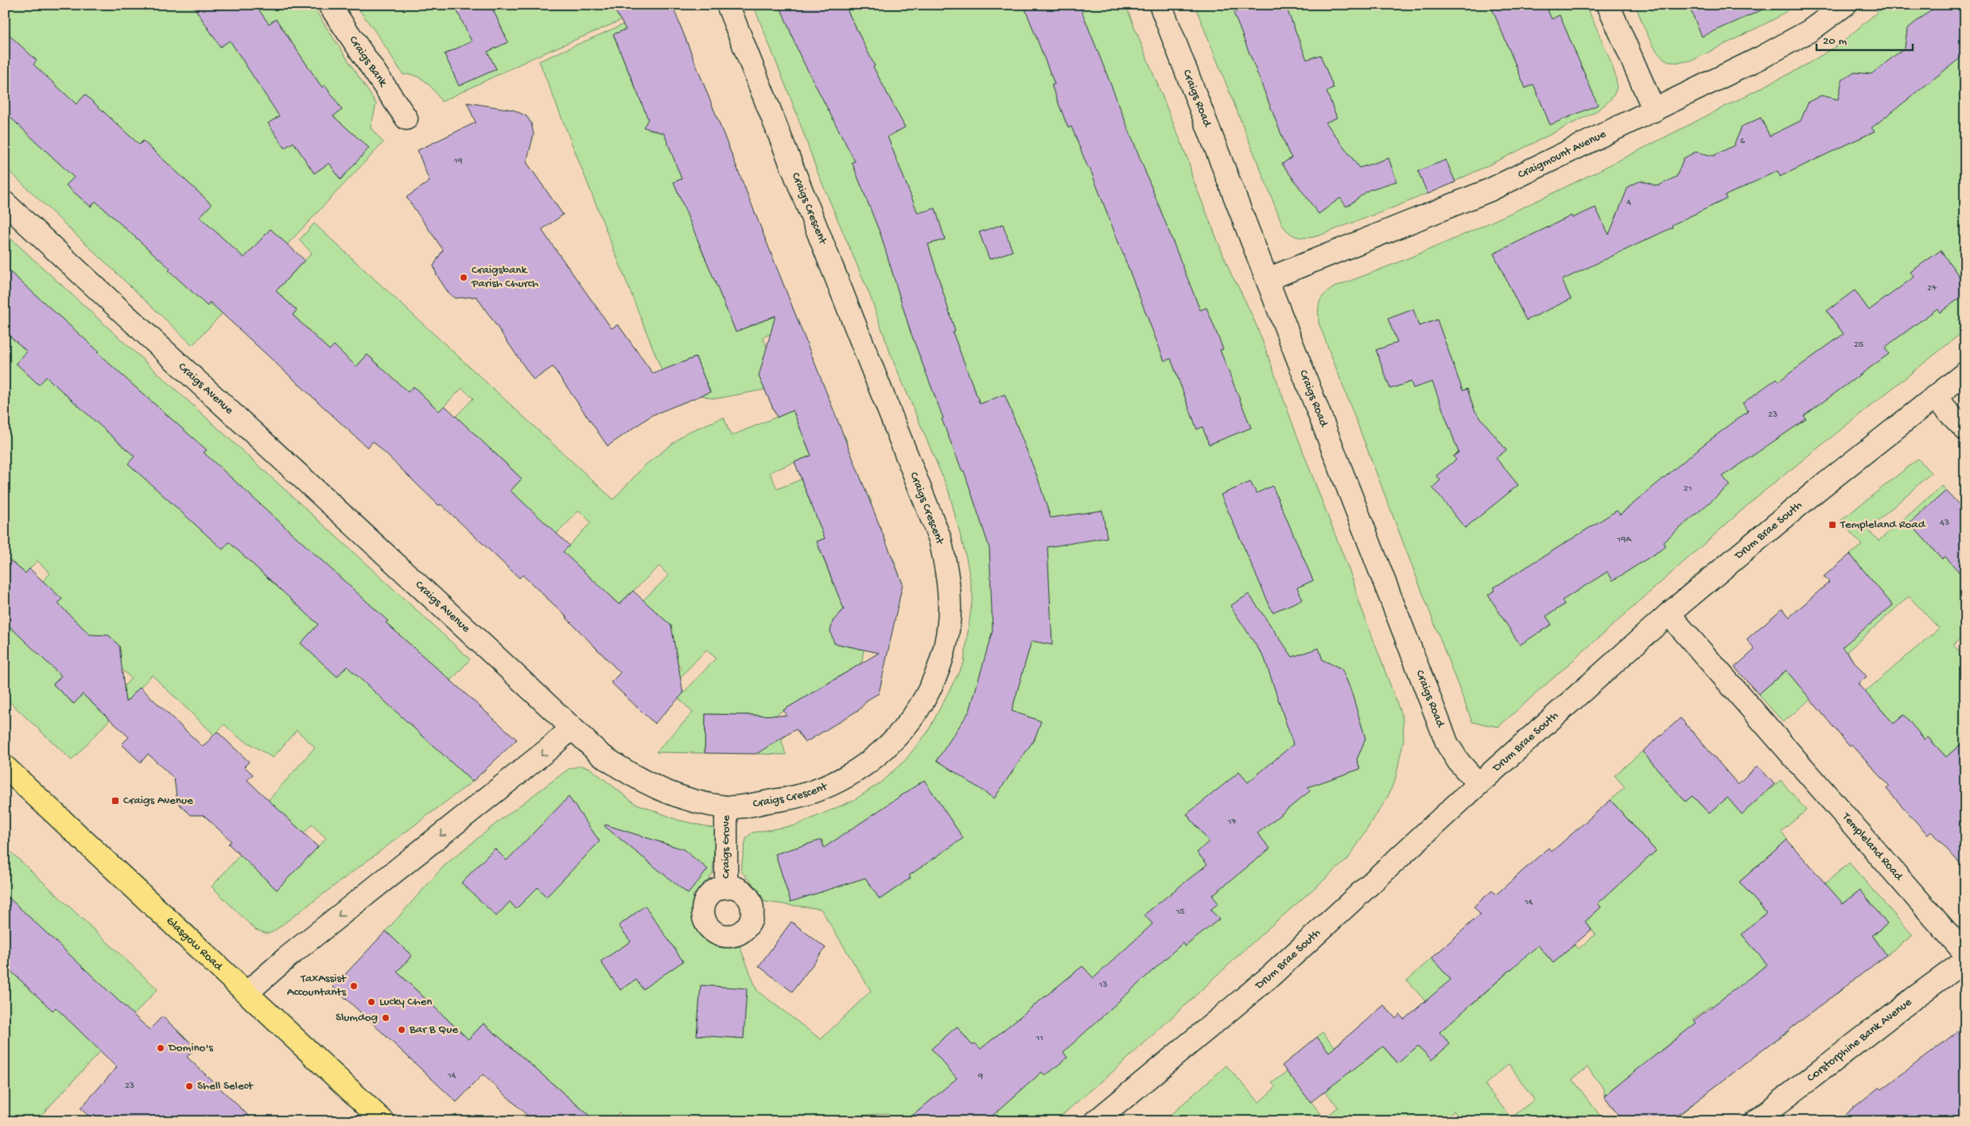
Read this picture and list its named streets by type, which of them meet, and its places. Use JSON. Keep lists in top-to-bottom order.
{
  "streets": {
    "main road": ["Glasgow Road"],
    "street": [
      "Craigs Bank",
      "Craigs Road",
      "Craigmount Avenue",
      "Craigs Crescent",
      "Craigs Avenue",
      "Drum Brae South",
      "Craigs Grove",
      "Templeland Road",
      "Corstorphine Bank Avenue"
    ]
  },
  "crossings": [
    ["Craigs Road", "Craigmount Avenue"],
    ["Craigs Road", "Drum Brae South"],
    ["Craigs Crescent", "Craigs Avenue"],
    ["Craigs Crescent", "Craigs Grove"],
    ["Drum Brae South", "Templeland Road"]
  ],
  "places": {
    "other": [
      "Craigsbank Parish Church",
      "TaxAssist Accountants",
      "Lucky Chen",
      "Slumdog",
      "Bar B Que",
      "Domino's",
      "Shell Select"
    ],
    "transit": ["Templeland Road", "Craigs Avenue"]
  },
  "house_numbers": [
    "6",
    "19",
    "4",
    "27",
    "25",
    "23",
    "21",
    "43",
    "19A",
    "17",
    "14",
    "15",
    "13",
    "11",
    "14",
    "9",
    "23"
  ],
  "scale_bar": "20 m"
}
